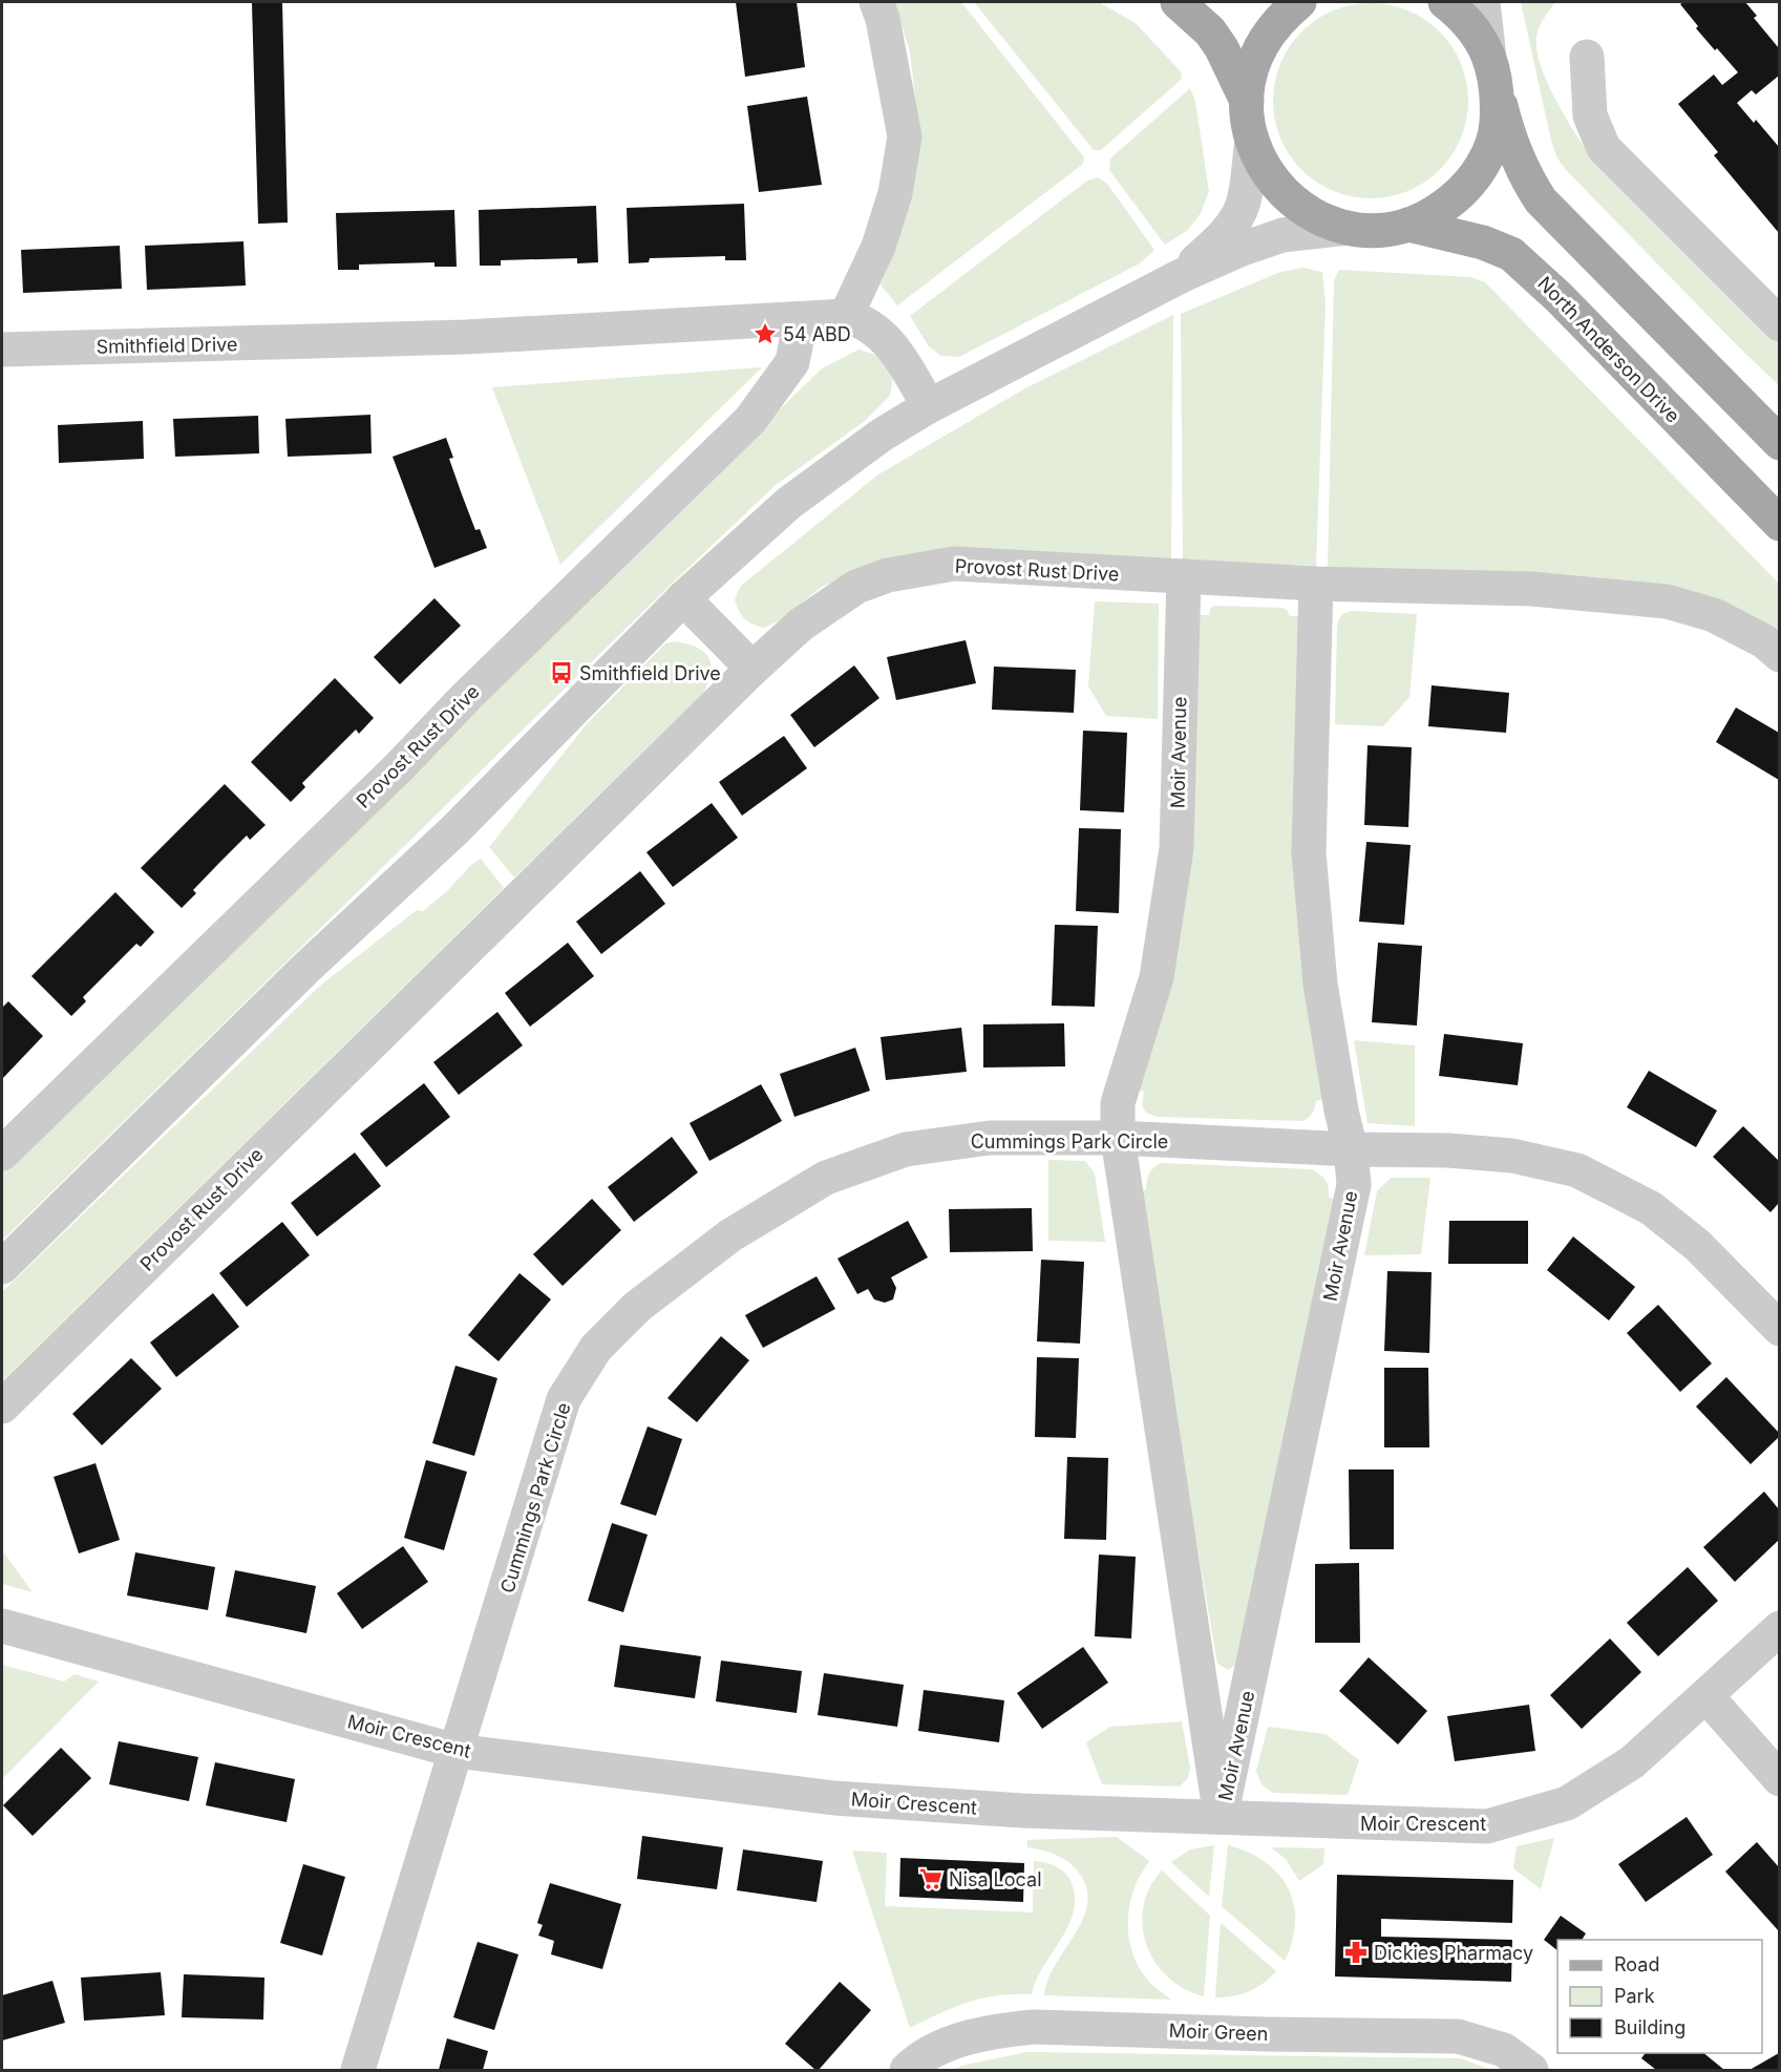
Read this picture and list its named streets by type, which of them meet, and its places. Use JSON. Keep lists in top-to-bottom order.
{
  "streets": {
    "main road": ["North Anderson Drive"],
    "street": [
      "Smithfield Drive",
      "Provost Rust Drive",
      "Moir Avenue",
      "Cummings Park Circle",
      "Moir Crescent",
      "Moir Green"
    ]
  },
  "crossings": [
    ["Smithfield Drive", "Provost Rust Drive"],
    ["Provost Rust Drive", "Moir Avenue"],
    ["Moir Avenue", "Cummings Park Circle"],
    ["Moir Avenue", "Moir Crescent"],
    ["Cummings Park Circle", "Moir Crescent"]
  ],
  "places": {
    "place": ["54 ABD"],
    "bus stop": ["Smithfield Drive"],
    "supermarket": ["Nisa Local"],
    "pharmacy": ["Dickies Pharmacy"]
  },
  "legend": ["Road", "Park", "Building"]
}
